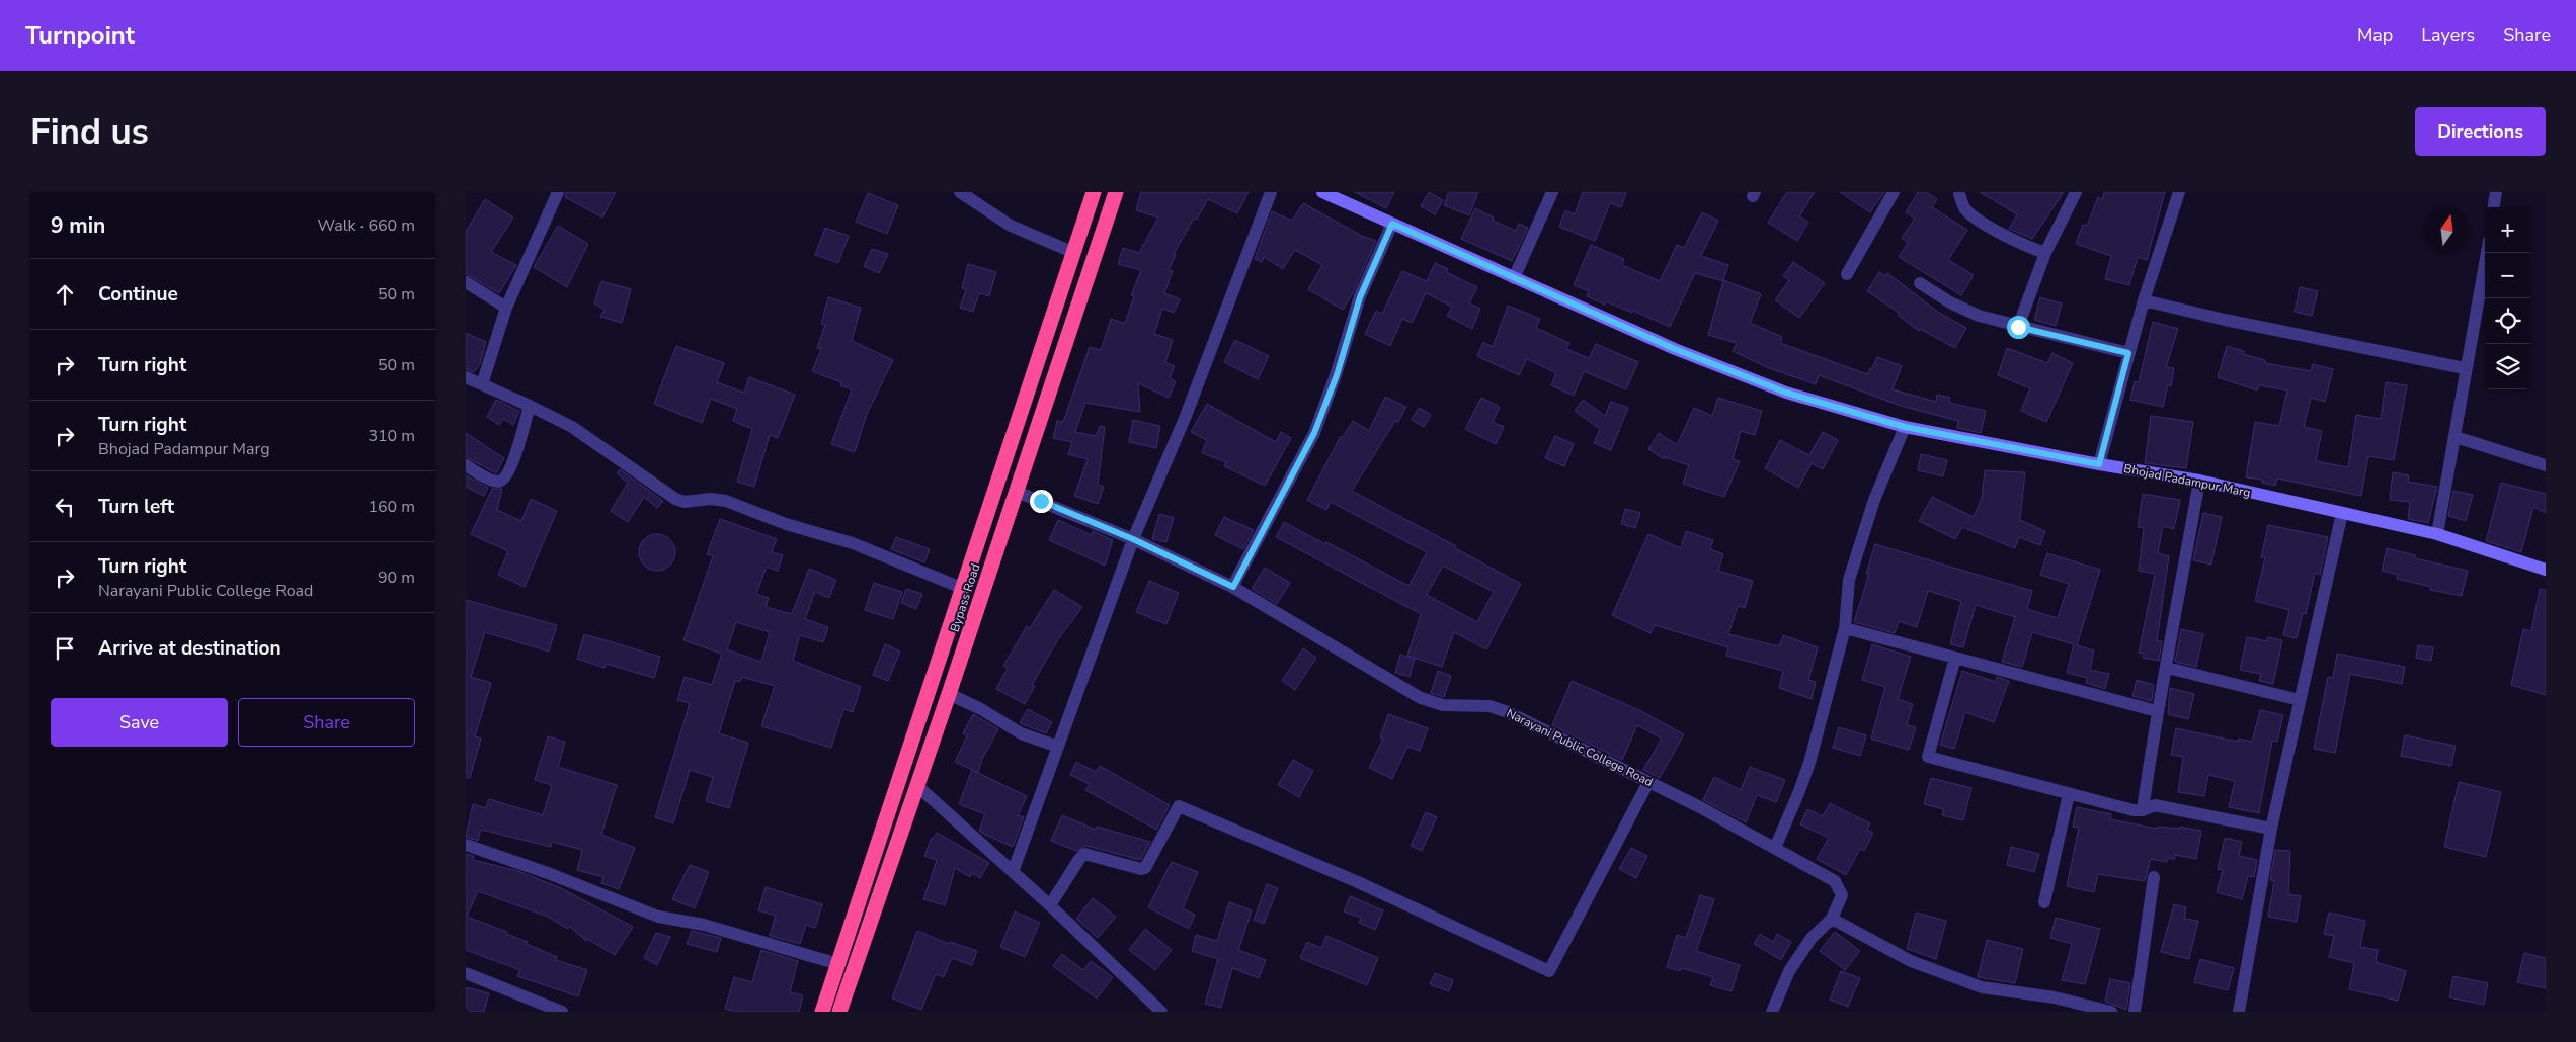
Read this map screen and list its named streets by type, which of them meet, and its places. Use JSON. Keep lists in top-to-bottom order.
{
  "streets": {
    "highway": ["Bypass Road"],
    "street": ["Bhojad Padampur Marg", "Narayani Public College Road"]
  },
  "crossings": [
    ["Bypass Road", "Narayani Public College Road"]
  ],
  "north": "top",
  "page": {
    "header": "Turnpoint",
    "nav": ["Map", "Layers", "Share"],
    "buttons": [
      "Directions",
      ["Save", "Share"]
    ],
    "title": "Find us",
    "heading": ["9 min", "Walk · 660 m"],
    "map_buttons": ["+", "−"],
    "list": [
      ["Continue", "50 m"],
      ["Turn right", "50 m"],
      ["Turn right", "Bhojad Padampur Marg", "310 m"],
      ["Turn left", "160 m"],
      ["Turn right", "Narayani Public College Road", "90 m"],
      "Arrive at destination"
    ]
  }
}
